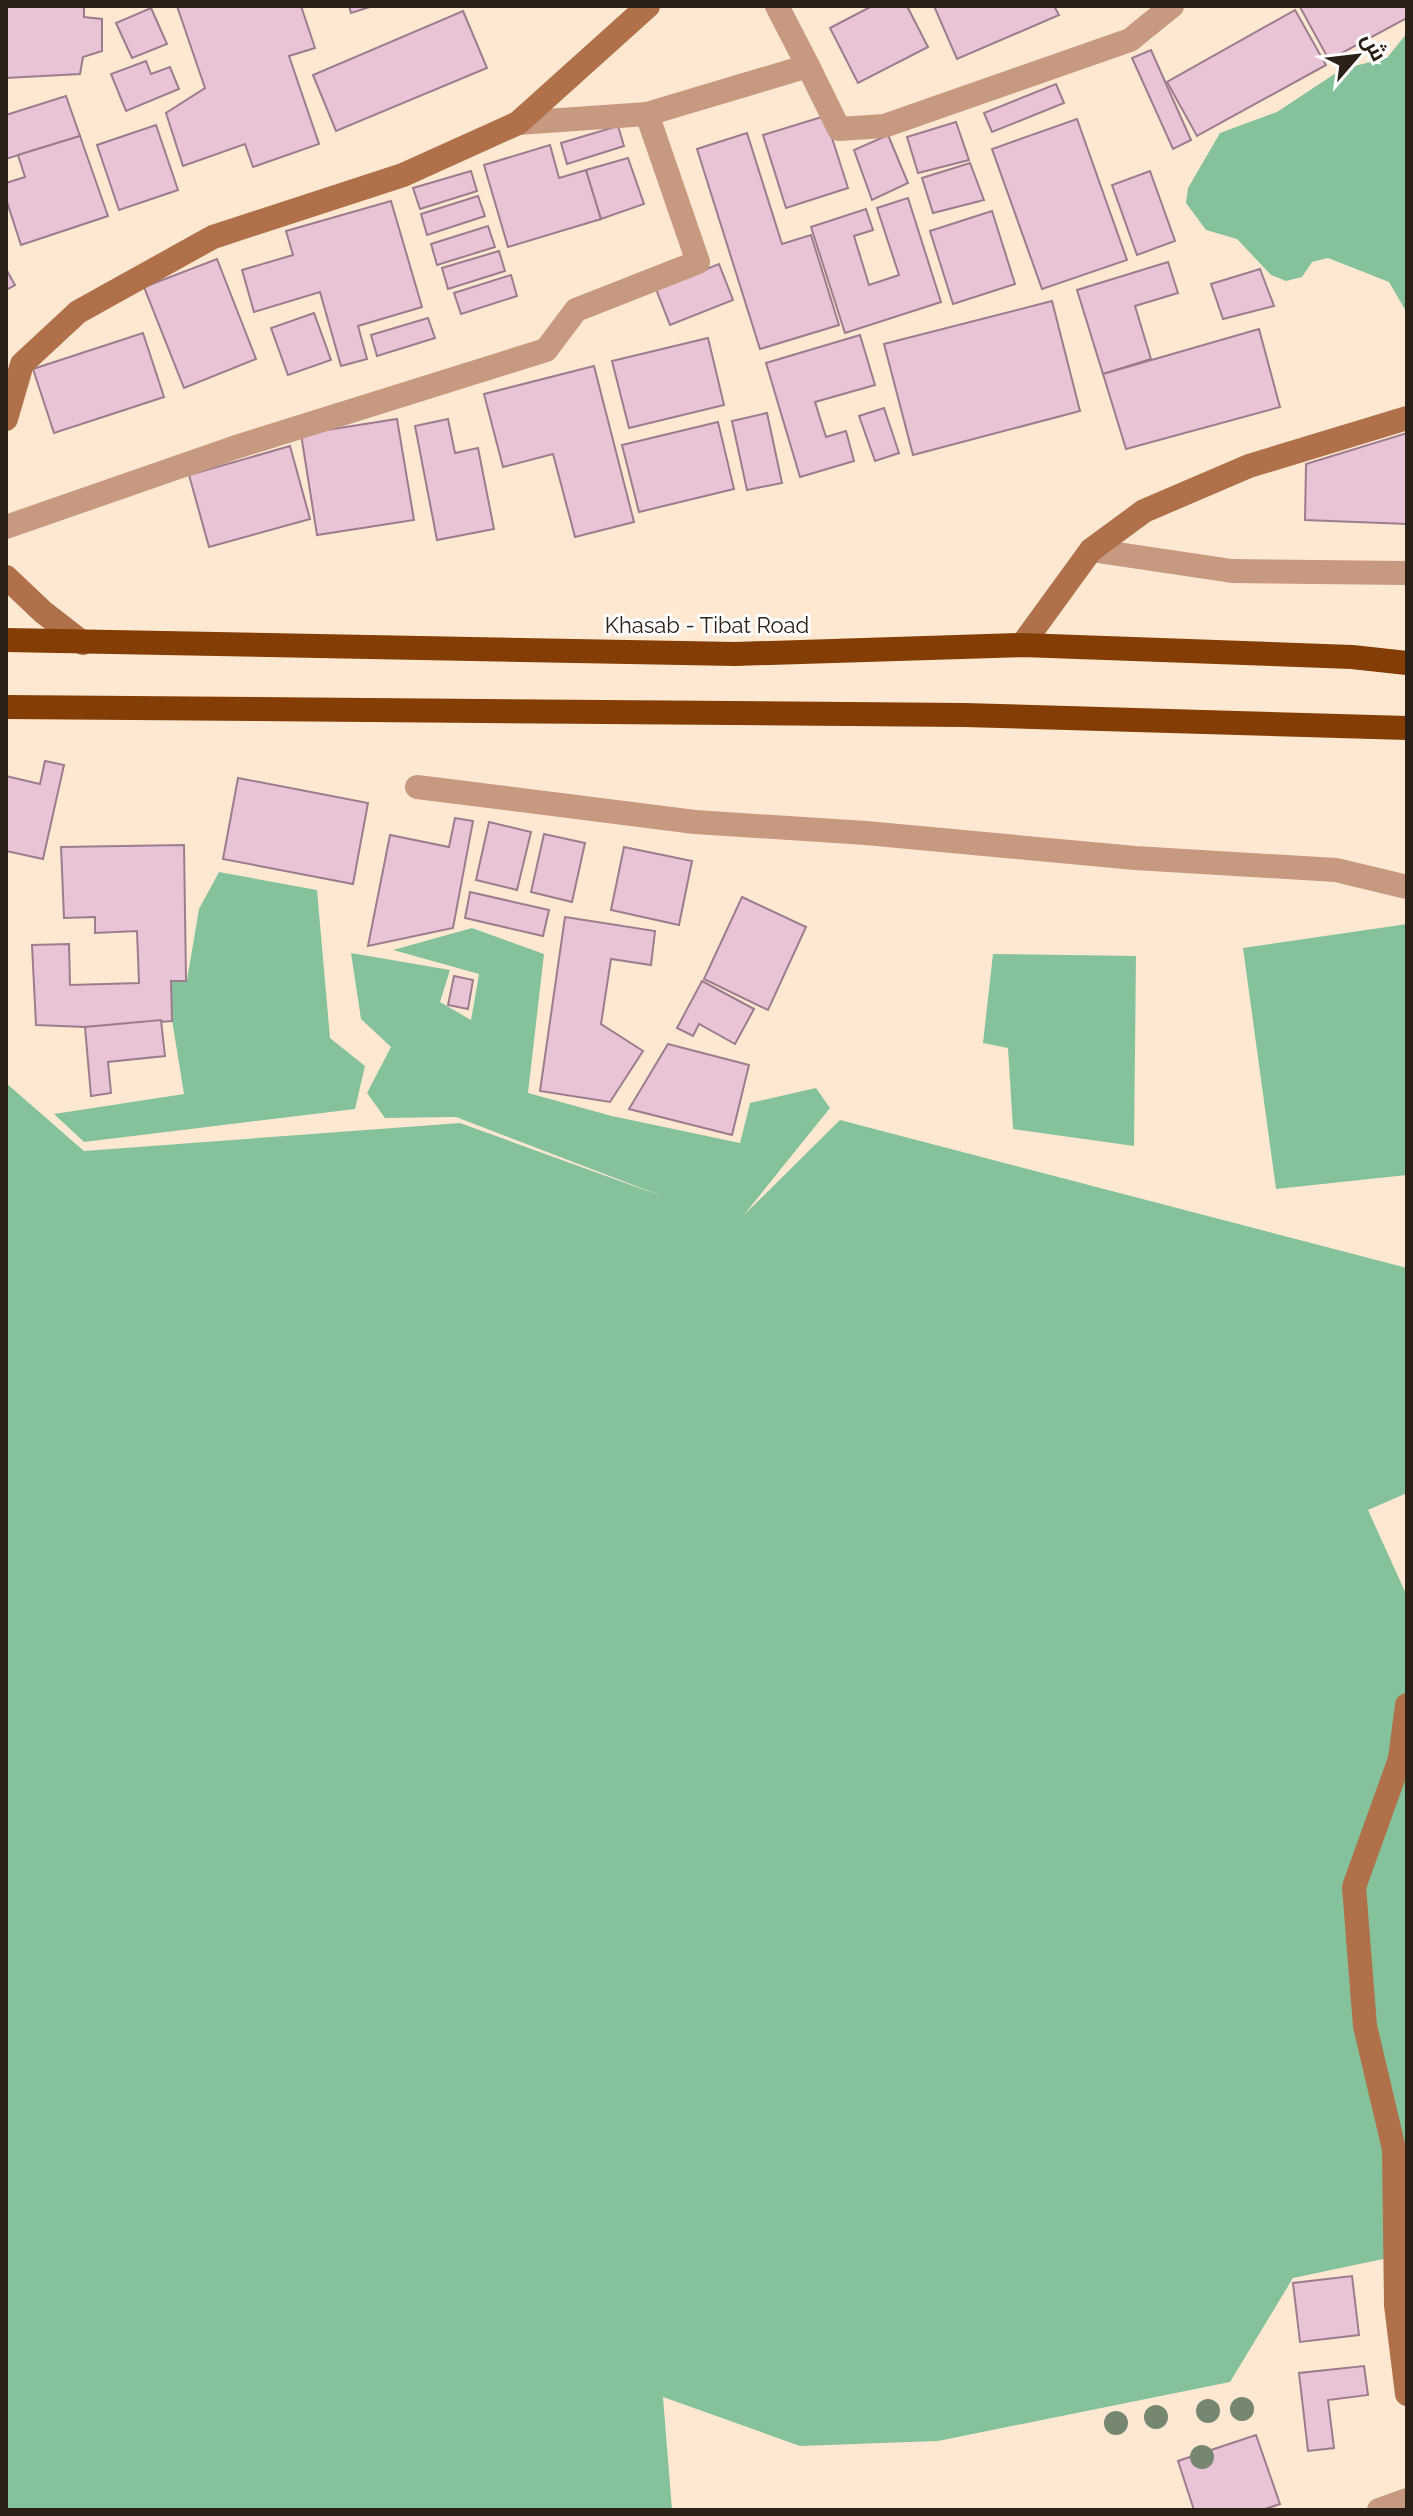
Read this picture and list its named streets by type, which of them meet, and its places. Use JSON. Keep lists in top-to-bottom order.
{
  "streets": {
    "highway": ["Khasab - Tibat Road"]
  },
  "north": "top right"
}
